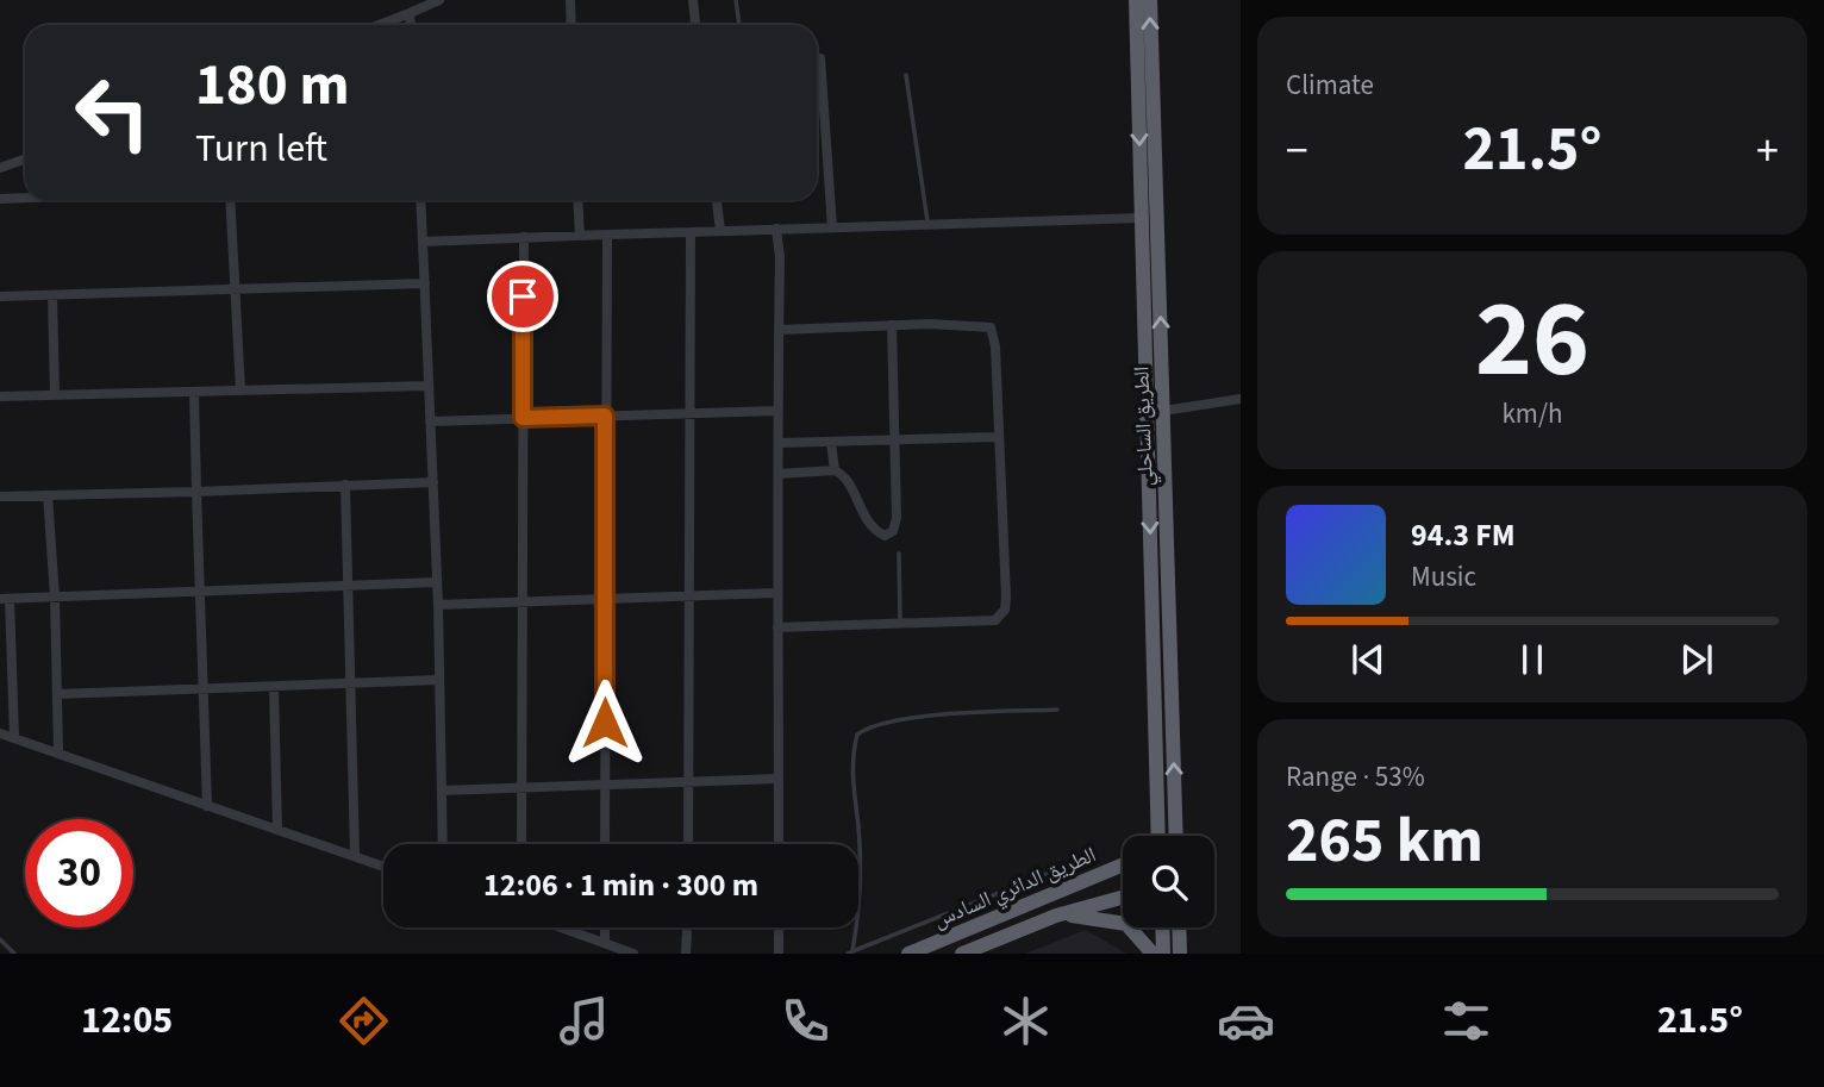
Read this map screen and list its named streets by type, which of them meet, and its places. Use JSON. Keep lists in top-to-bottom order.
{
  "streets": {
    "highway": ["الطريق الساحلي", "الطريق الدائري السادس"]
  },
  "page": {
    "tile": [
      "Climate",
      ["26", "km/h"],
      ["Range · 53%", "265 km"]
    ],
    "turn": ["180 m", "Turn left"],
    "heat": ["−", "21.5°", "+"],
    "song": ["94.3 FM", "Music"],
    "limit": "30",
    "trip": "12:06 · 1 min · 300 m",
    "tabs": ["12:05", "21.5°"]
  }
}
